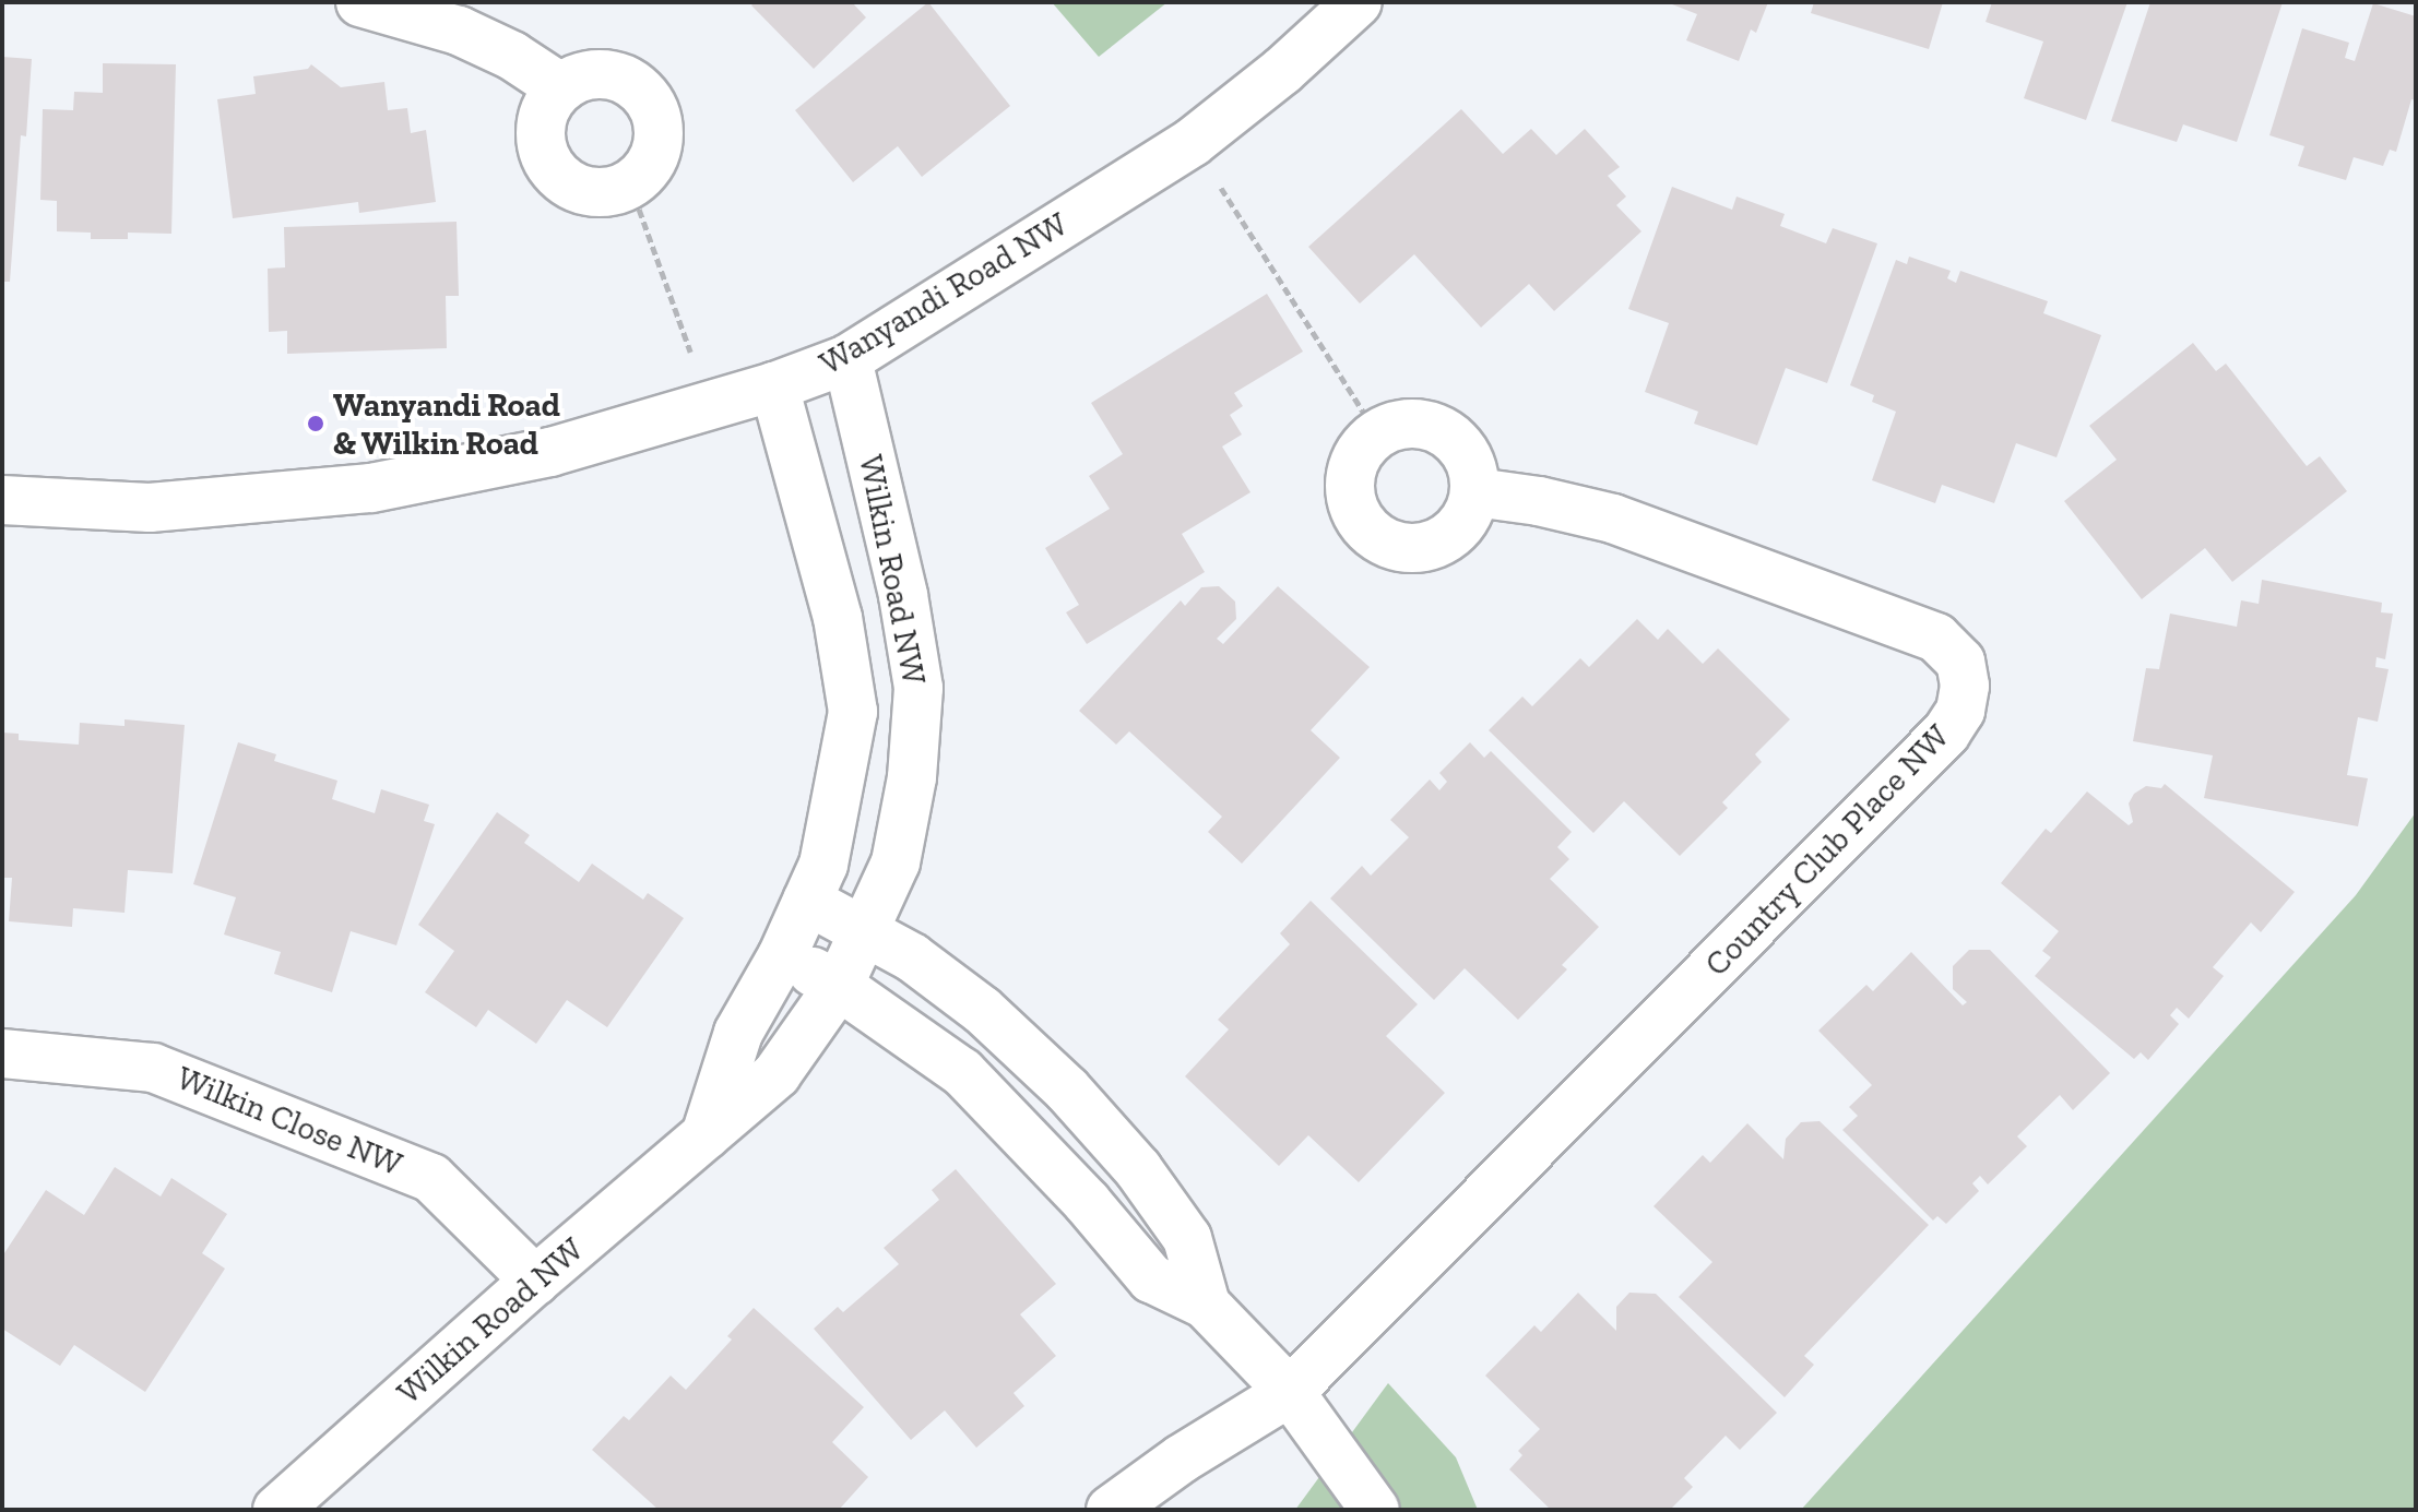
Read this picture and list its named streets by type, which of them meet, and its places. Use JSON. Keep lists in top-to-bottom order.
{
  "streets": {
    "street": [
      "Wanyandi Road NW",
      "Wilkin Road NW",
      "Country Club Place NW",
      "Wilkin Close NW"
    ]
  },
  "crossings": [
    ["Wanyandi Road NW", "Wilkin Road NW"],
    ["Wilkin Road NW", "Wilkin Close NW"]
  ],
  "places": ["Wanyandi Road & Wilkin Road"]
}
